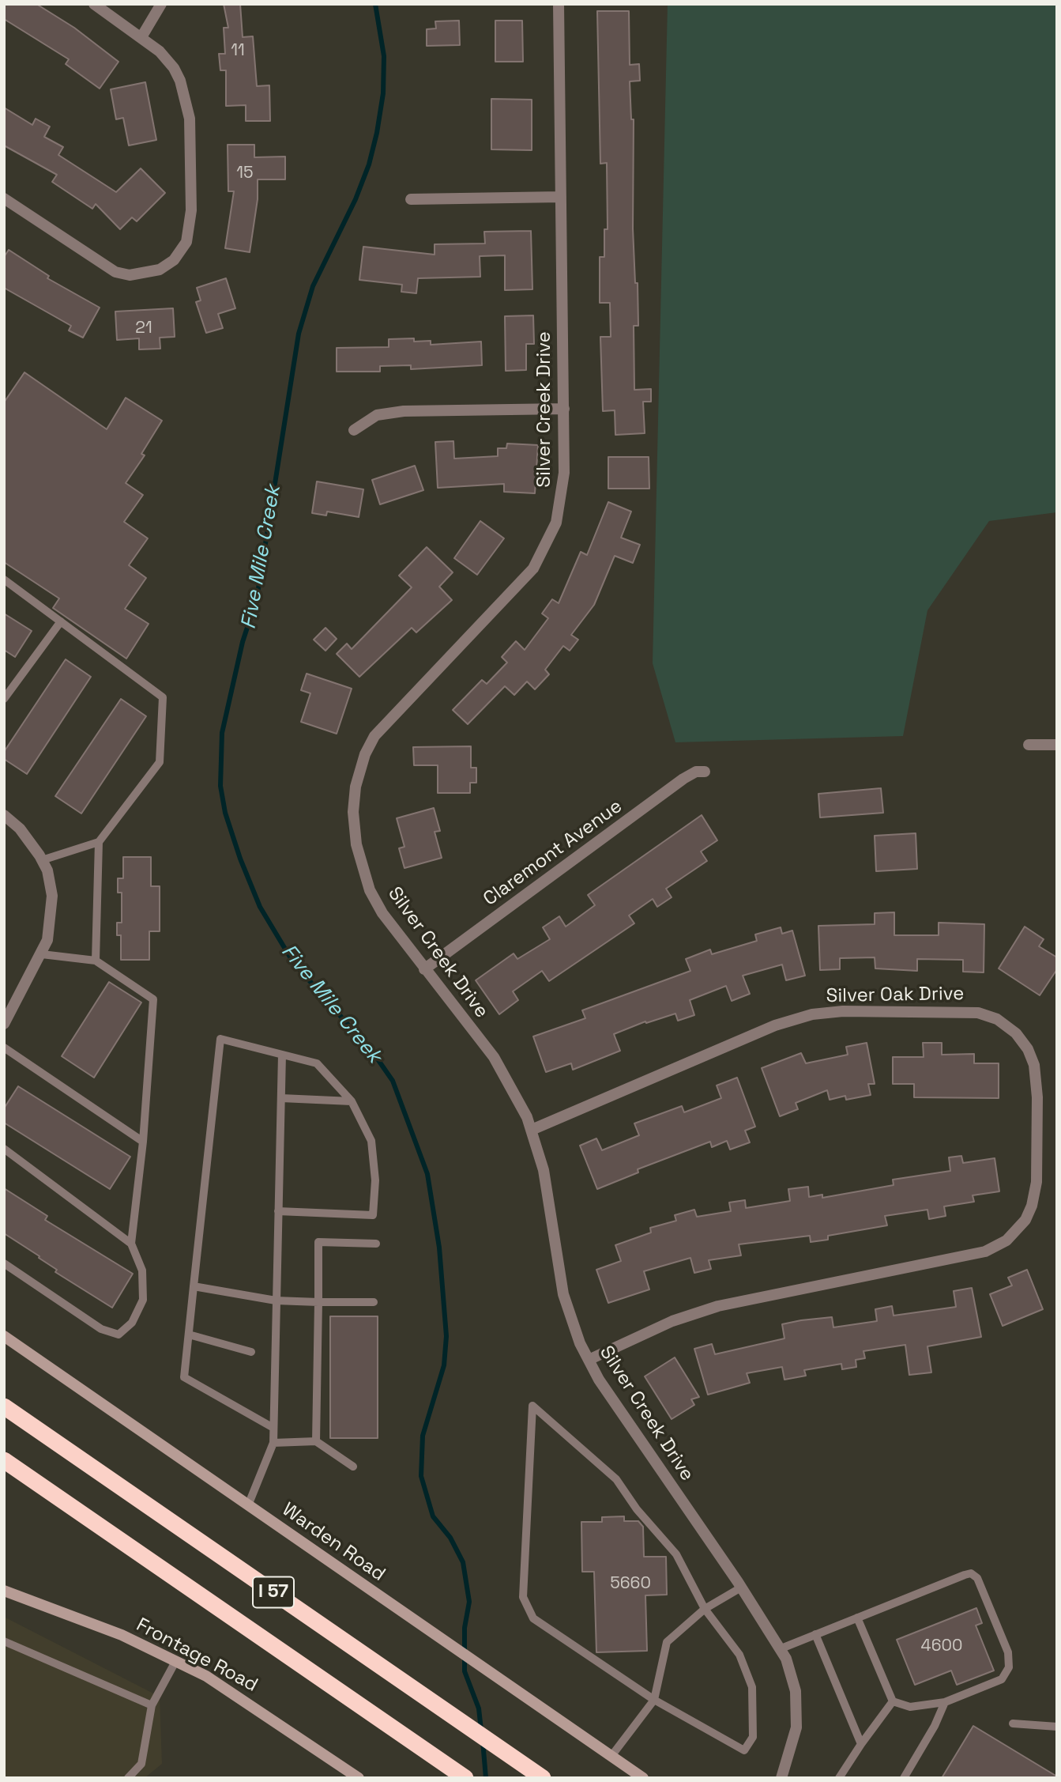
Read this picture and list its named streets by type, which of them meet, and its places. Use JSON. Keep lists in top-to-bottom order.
{
  "streets": {
    "highway": ["I 57"],
    "main road": ["Warden Road", "Frontage Road"],
    "street": ["Silver Creek Drive", "Claremont Avenue", "Silver Oak Drive"]
  },
  "crossings": [
    ["Silver Creek Drive", "Claremont Avenue"],
    ["Silver Creek Drive", "Silver Oak Drive"]
  ],
  "water": ["Five Mile Creek"],
  "house_numbers": [
    "11",
    "15",
    "21",
    "5660",
    "4600"
  ]
}
